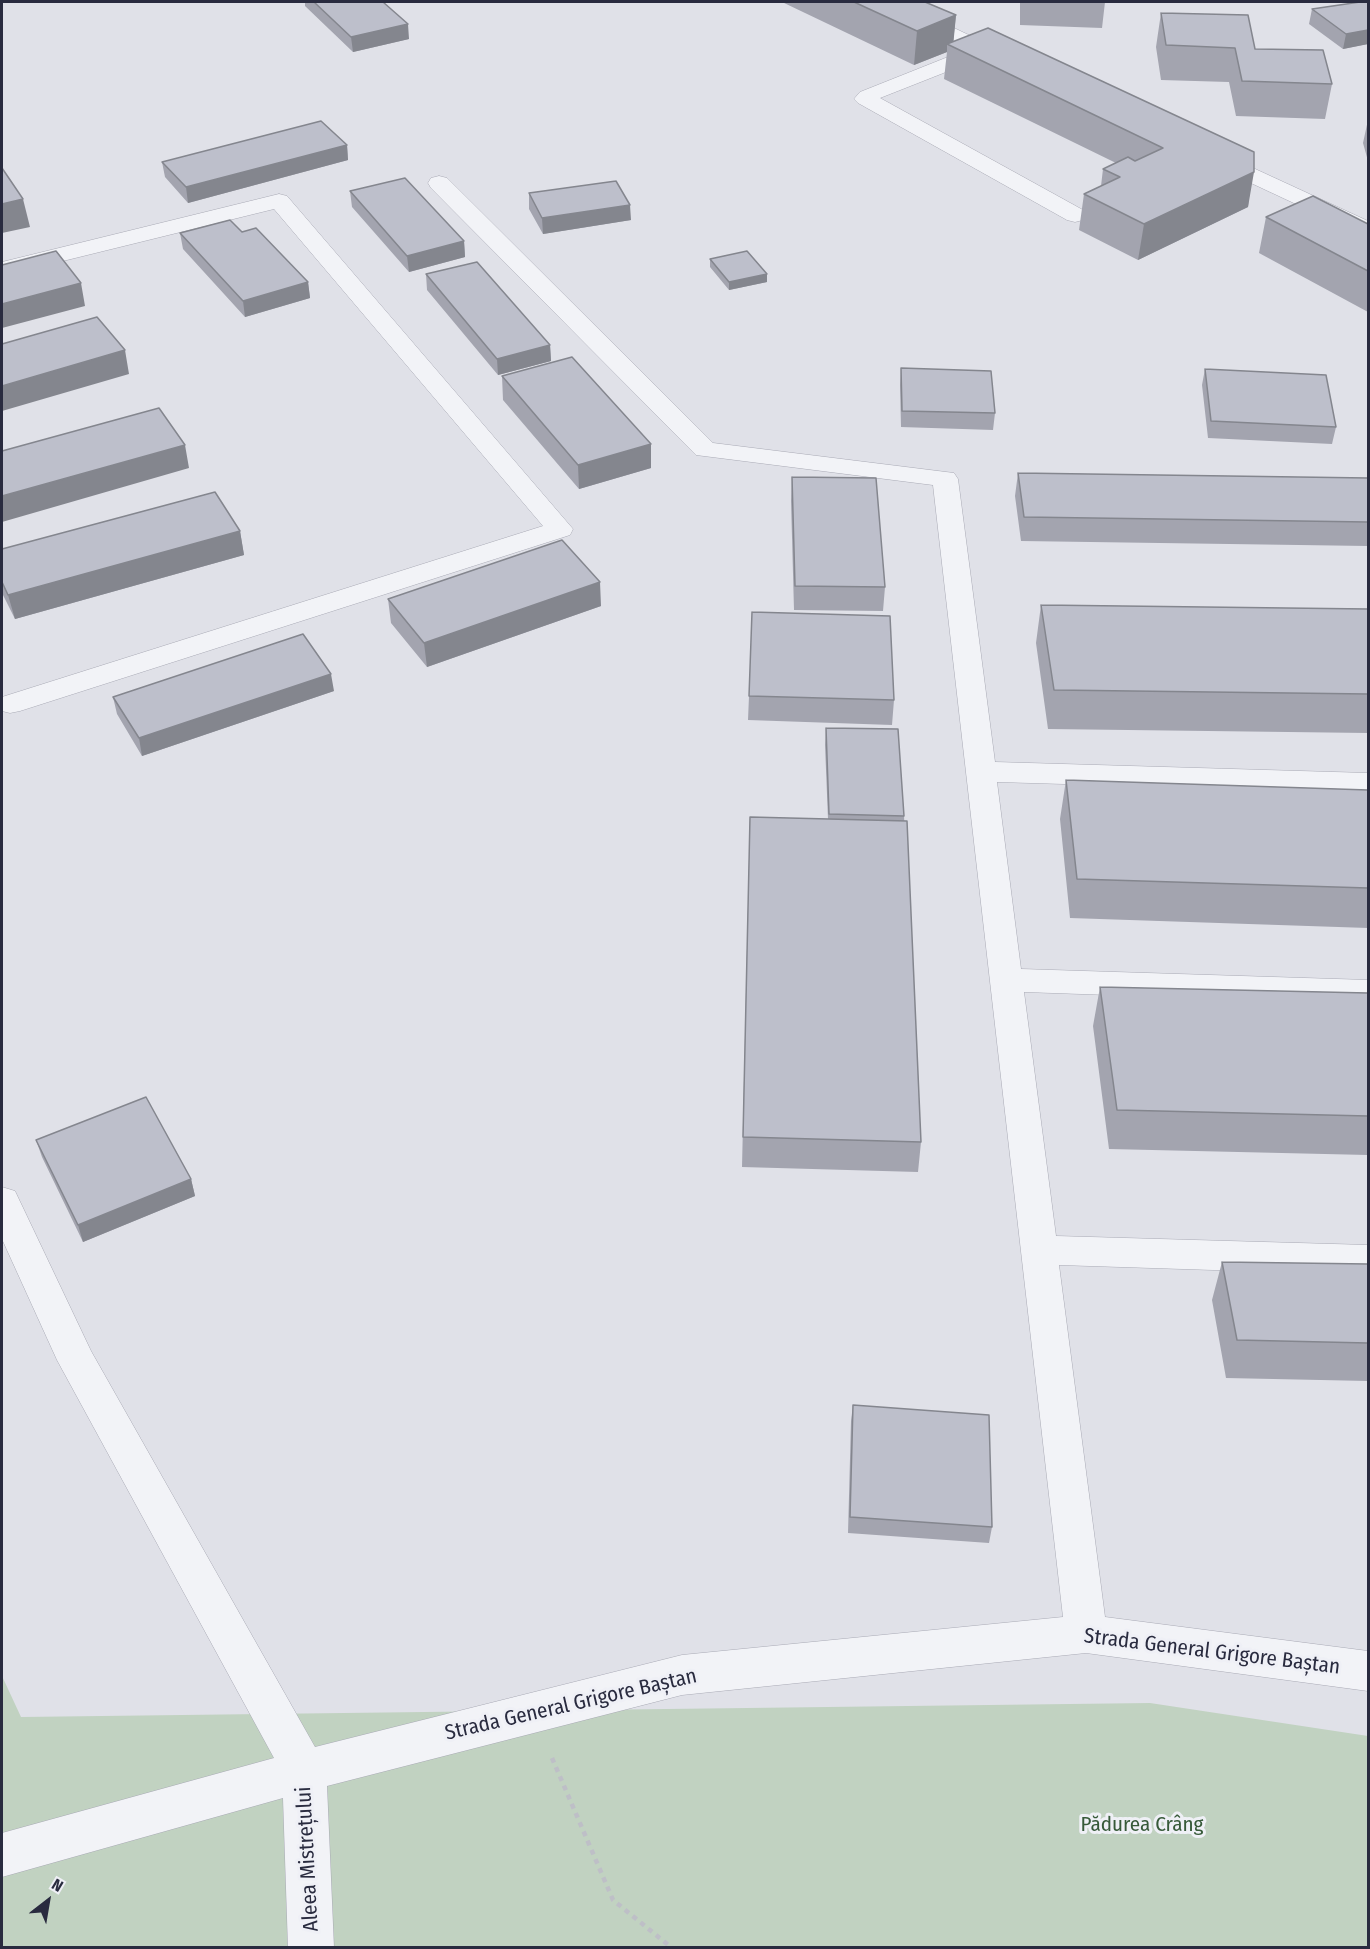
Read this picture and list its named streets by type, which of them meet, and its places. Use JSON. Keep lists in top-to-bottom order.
{
  "streets": {
    "street": ["Strada General Grigore Baștan", "Aleea Mistrețului"]
  },
  "crossings": [
    ["Strada General Grigore Baștan", "Aleea Mistrețului"]
  ],
  "parks": ["Pădurea Crâng"],
  "north": "top right"
}
